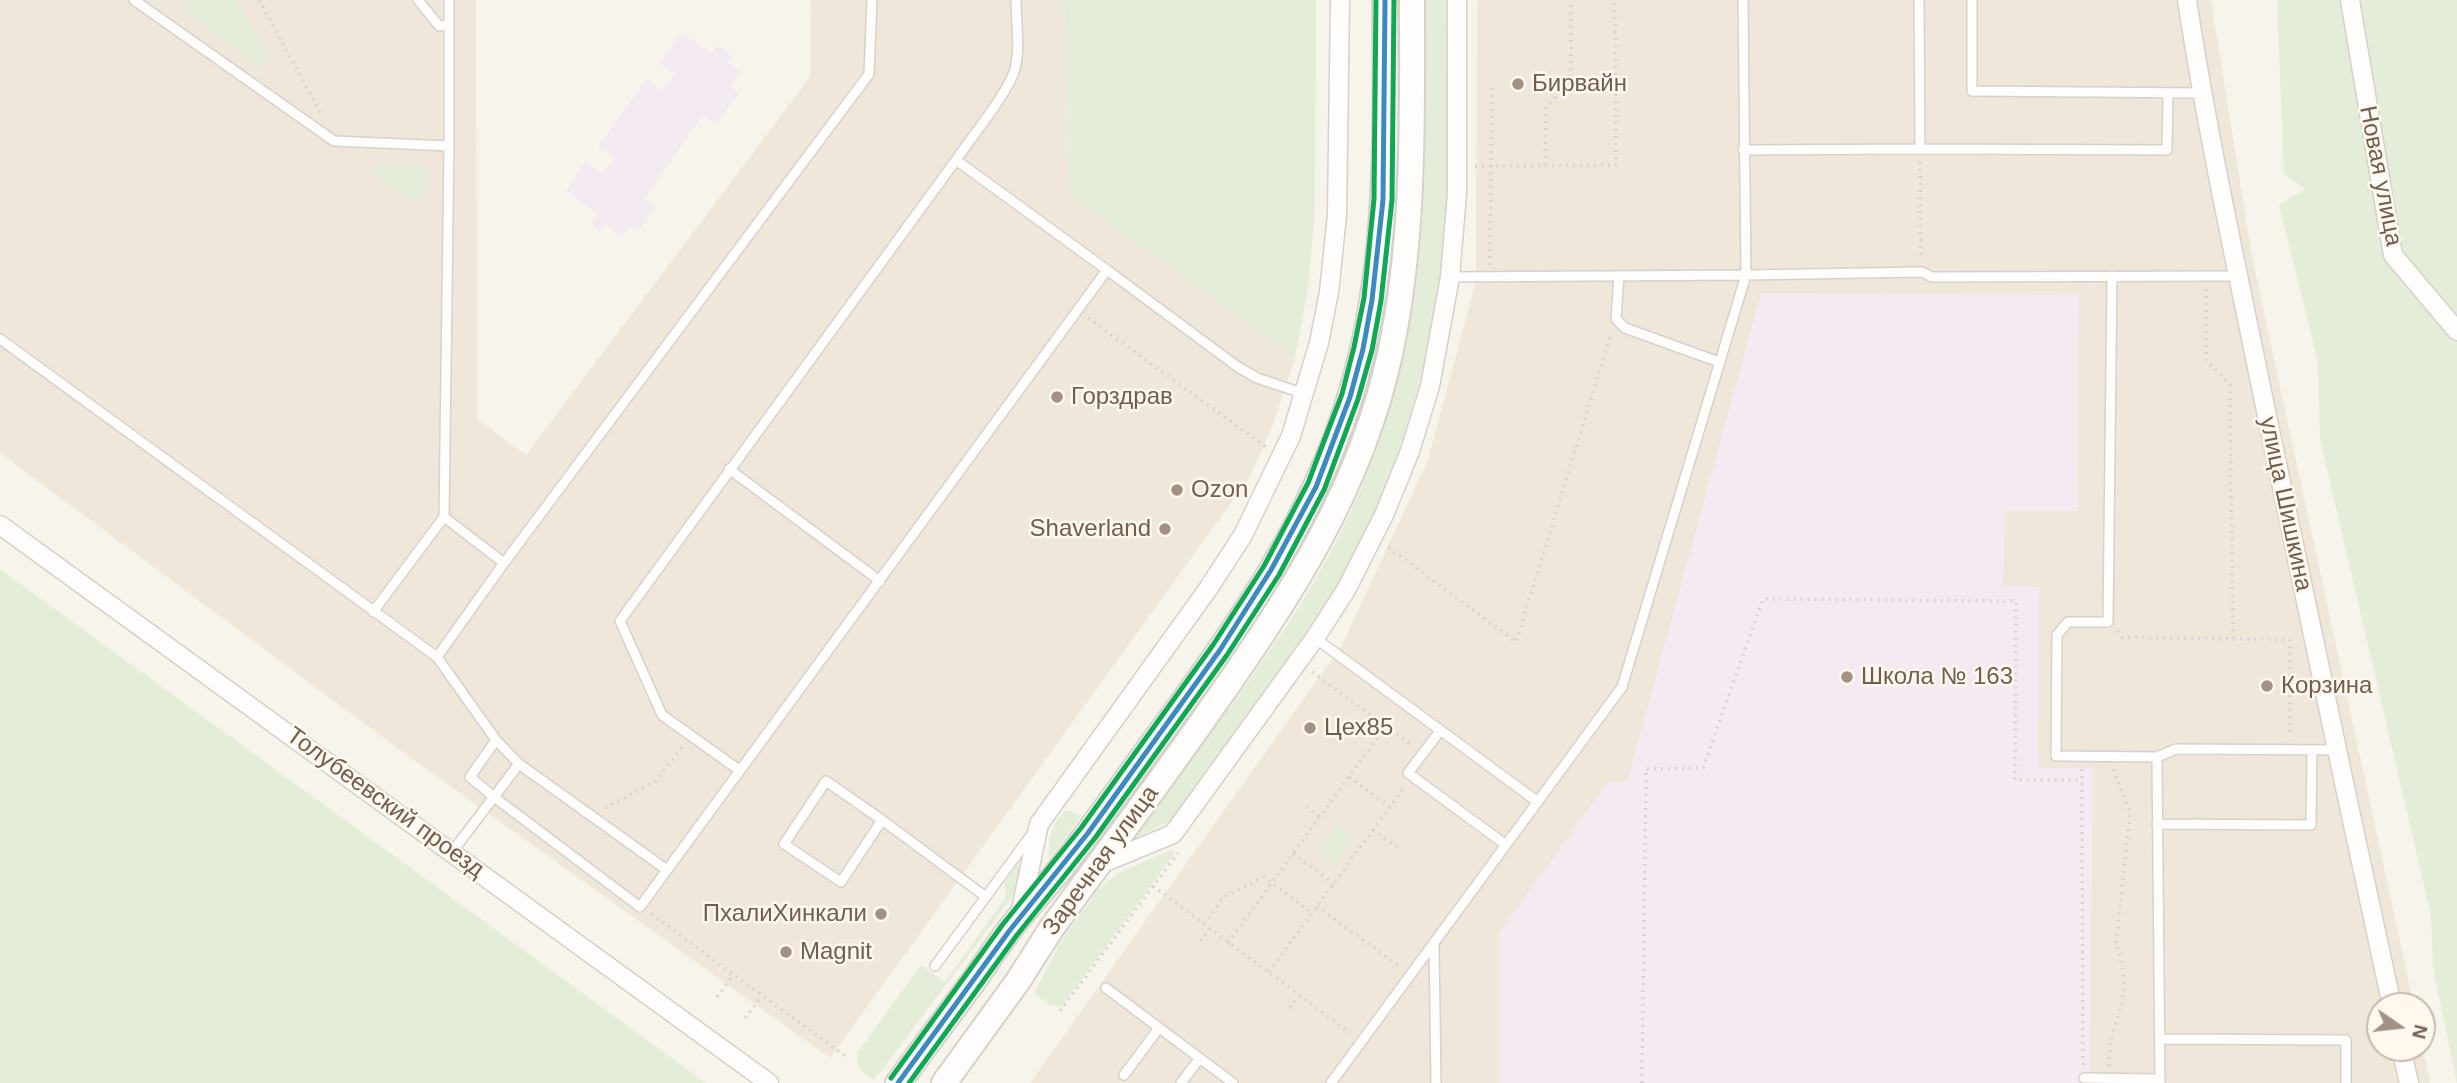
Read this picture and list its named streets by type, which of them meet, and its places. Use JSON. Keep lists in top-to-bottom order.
{
  "streets": {
    "street": [
      "Новая улица",
      "улица Шишкина",
      "Толубеевский проезд",
      "Заречная улица"
    ]
  },
  "places": [
    "Бирвайн",
    "Горздрав",
    "Ozon",
    "Shaverland",
    "Школа № 163",
    "Корзина",
    "Цех85",
    "ПхалиХинкали",
    "Magnit"
  ],
  "north": "right"
}
